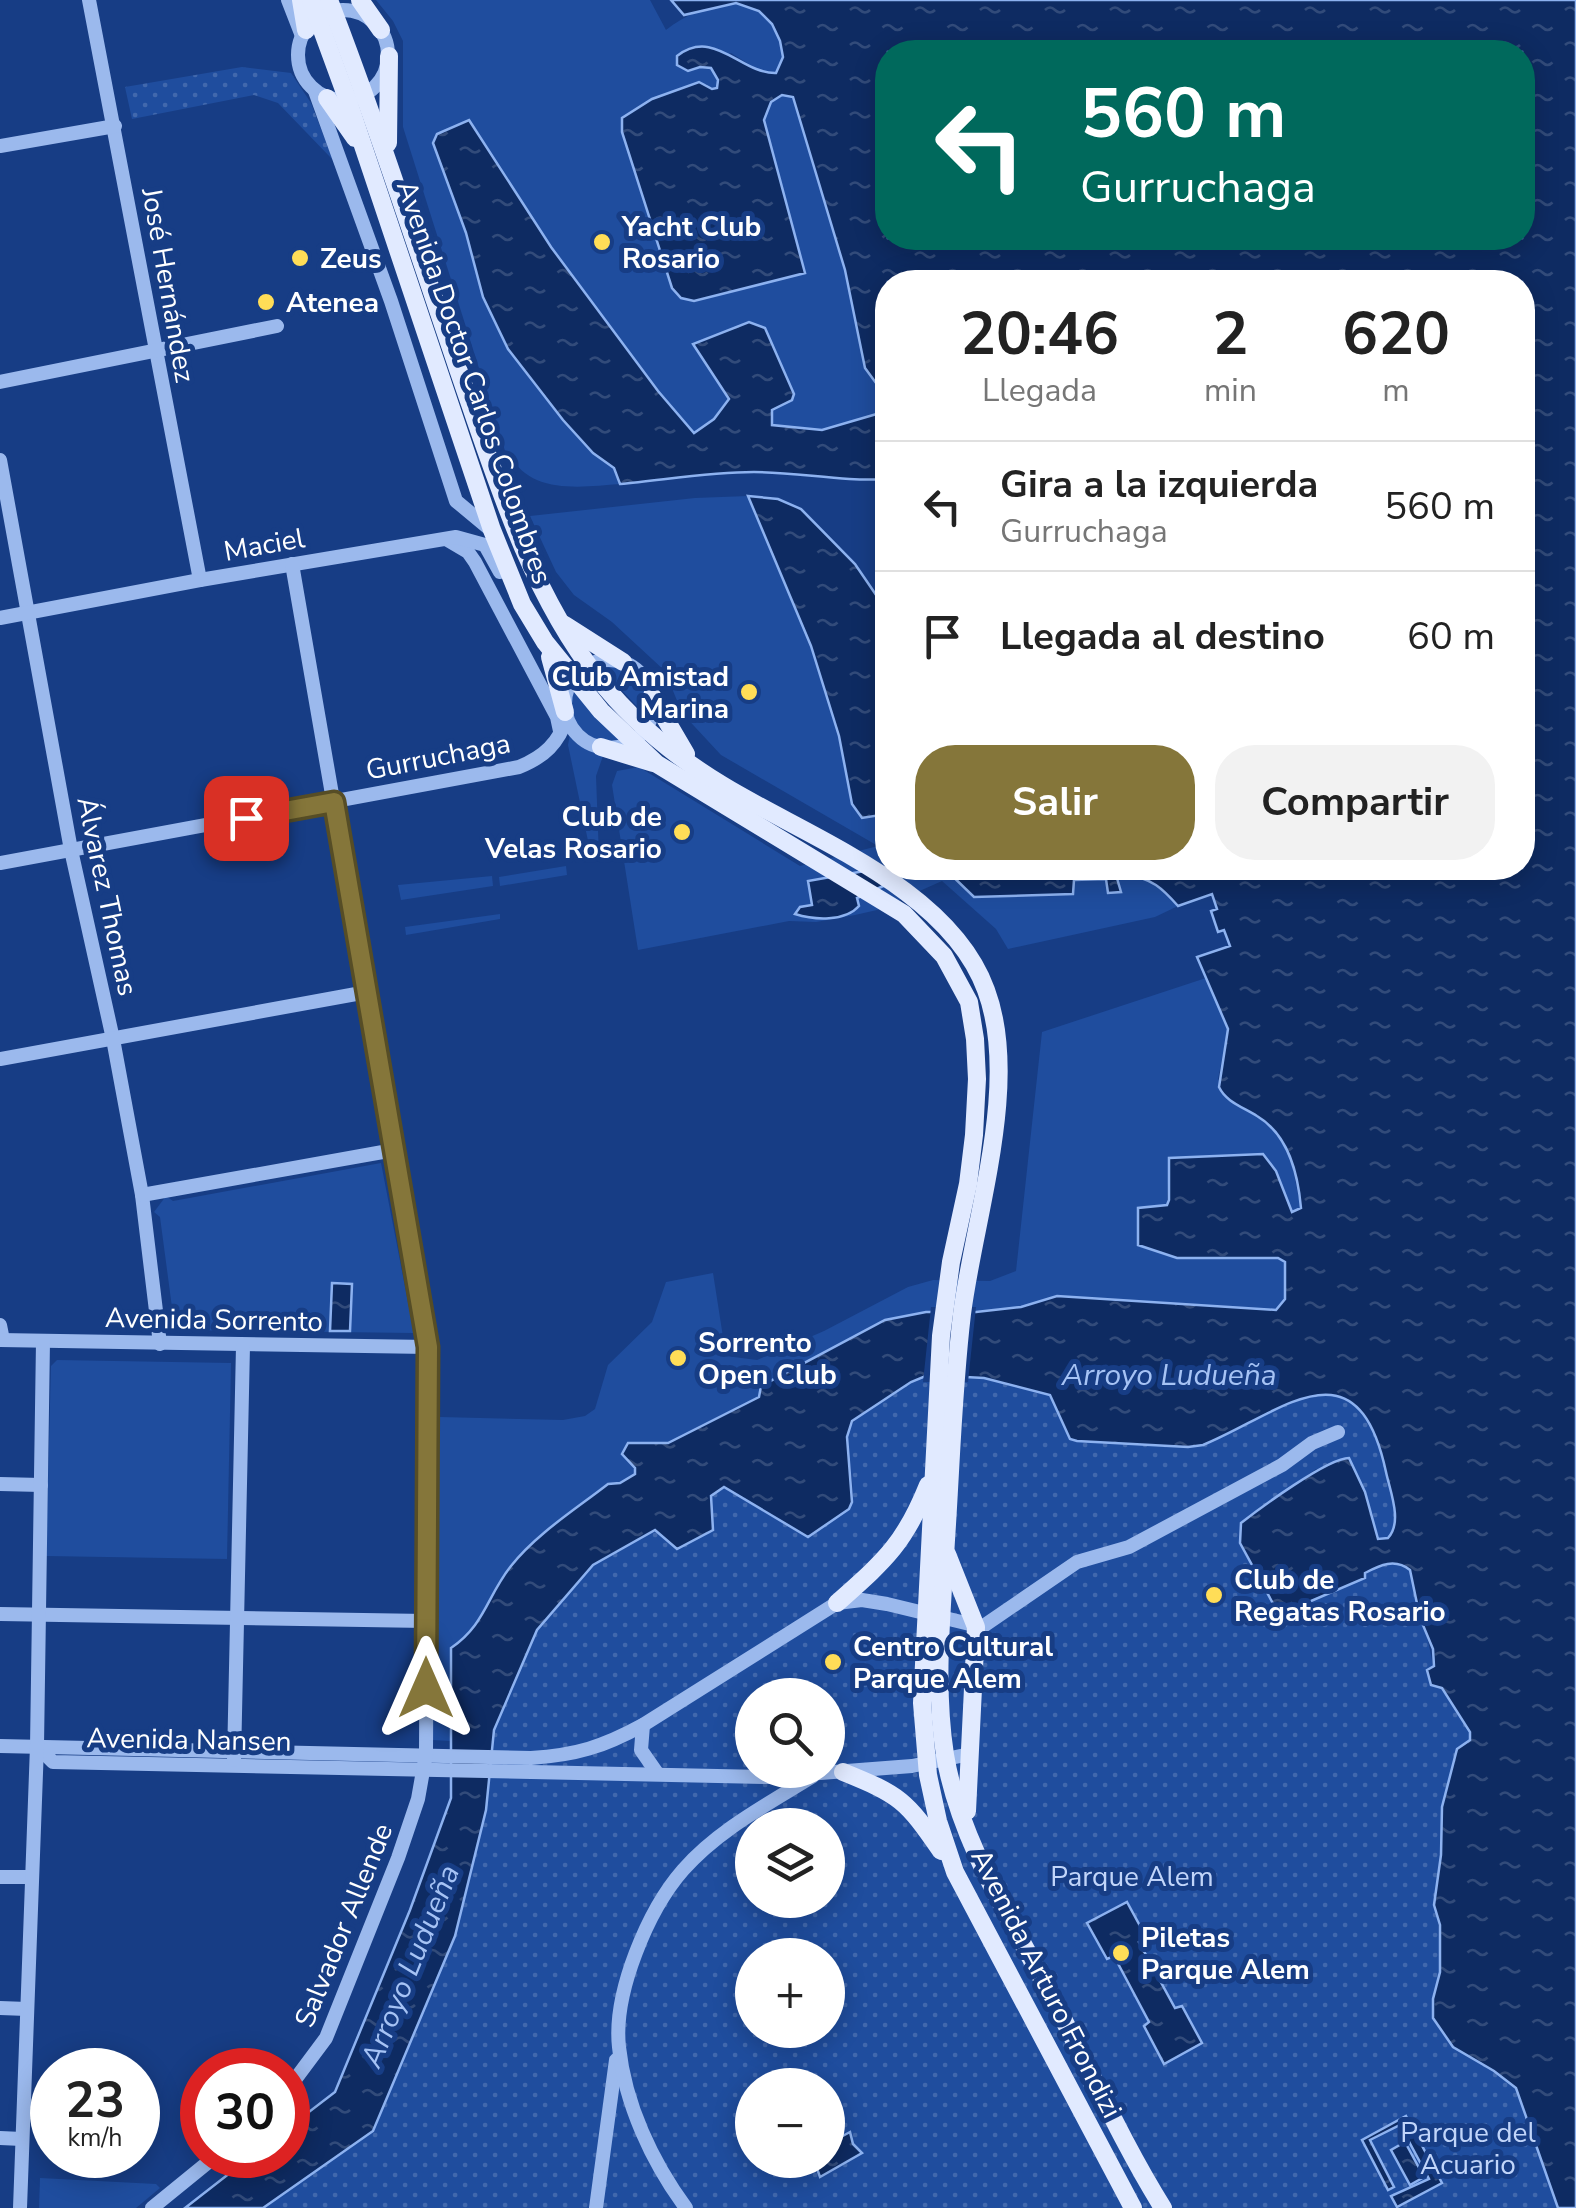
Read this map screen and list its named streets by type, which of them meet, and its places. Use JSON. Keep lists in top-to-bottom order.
{
  "streets": {
    "main road": ["Avenida Doctor Carlos Colombres", "Avenida Arturo Frondizi"],
    "street": [
      "José Hernández",
      "Maciel",
      "Gurruchaga",
      "Álvarez Thomas",
      "Avenida Sorrento",
      "Avenida Nansen",
      "Salvador Allende"
    ]
  },
  "crossings": [
    ["José Hernández", "Maciel"],
    ["Avenida Doctor Carlos Colombres", "Maciel"],
    ["Avenida Doctor Carlos Colombres", "Avenida Arturo Frondizi"],
    ["Maciel", "Álvarez Thomas"],
    ["Gurruchaga", "Álvarez Thomas"],
    ["Álvarez Thomas", "Avenida Sorrento"],
    ["Avenida Nansen", "Salvador Allende"],
    ["Avenida Nansen", "Avenida Arturo Frondizi"]
  ],
  "water": ["Arroyo Ludueña"],
  "parks": ["Parque Alem", "Parque del Acuario"],
  "places": [
    "Yacht Club Rosario",
    "Zeus",
    "Atenea",
    "Club Amistad Marina",
    "Club de Velas Rosario",
    "Sorrento Open Club",
    "Club de Regatas Rosario",
    "Centro Cultural Parque Alem",
    "Piletas Parque Alem"
  ],
  "page": {
    "turn": ["560 m", "Gurruchaga"],
    "eta": [
      "20:46",
      "Llegada",
      "2",
      "min",
      "620",
      "m"
    ],
    "list": [
      {
        "name": "Gira a la izquierda",
        "note": "Gurruchaga",
        "value": "560 m"
      },
      {
        "name": "Llegada al destino",
        "value": "60 m"
      }
    ],
    "buttons": ["Salir", "Compartir"],
    "map_buttons": ["+", "−"],
    "speed": "23 km/h",
    "limit": "30"
  }
}
